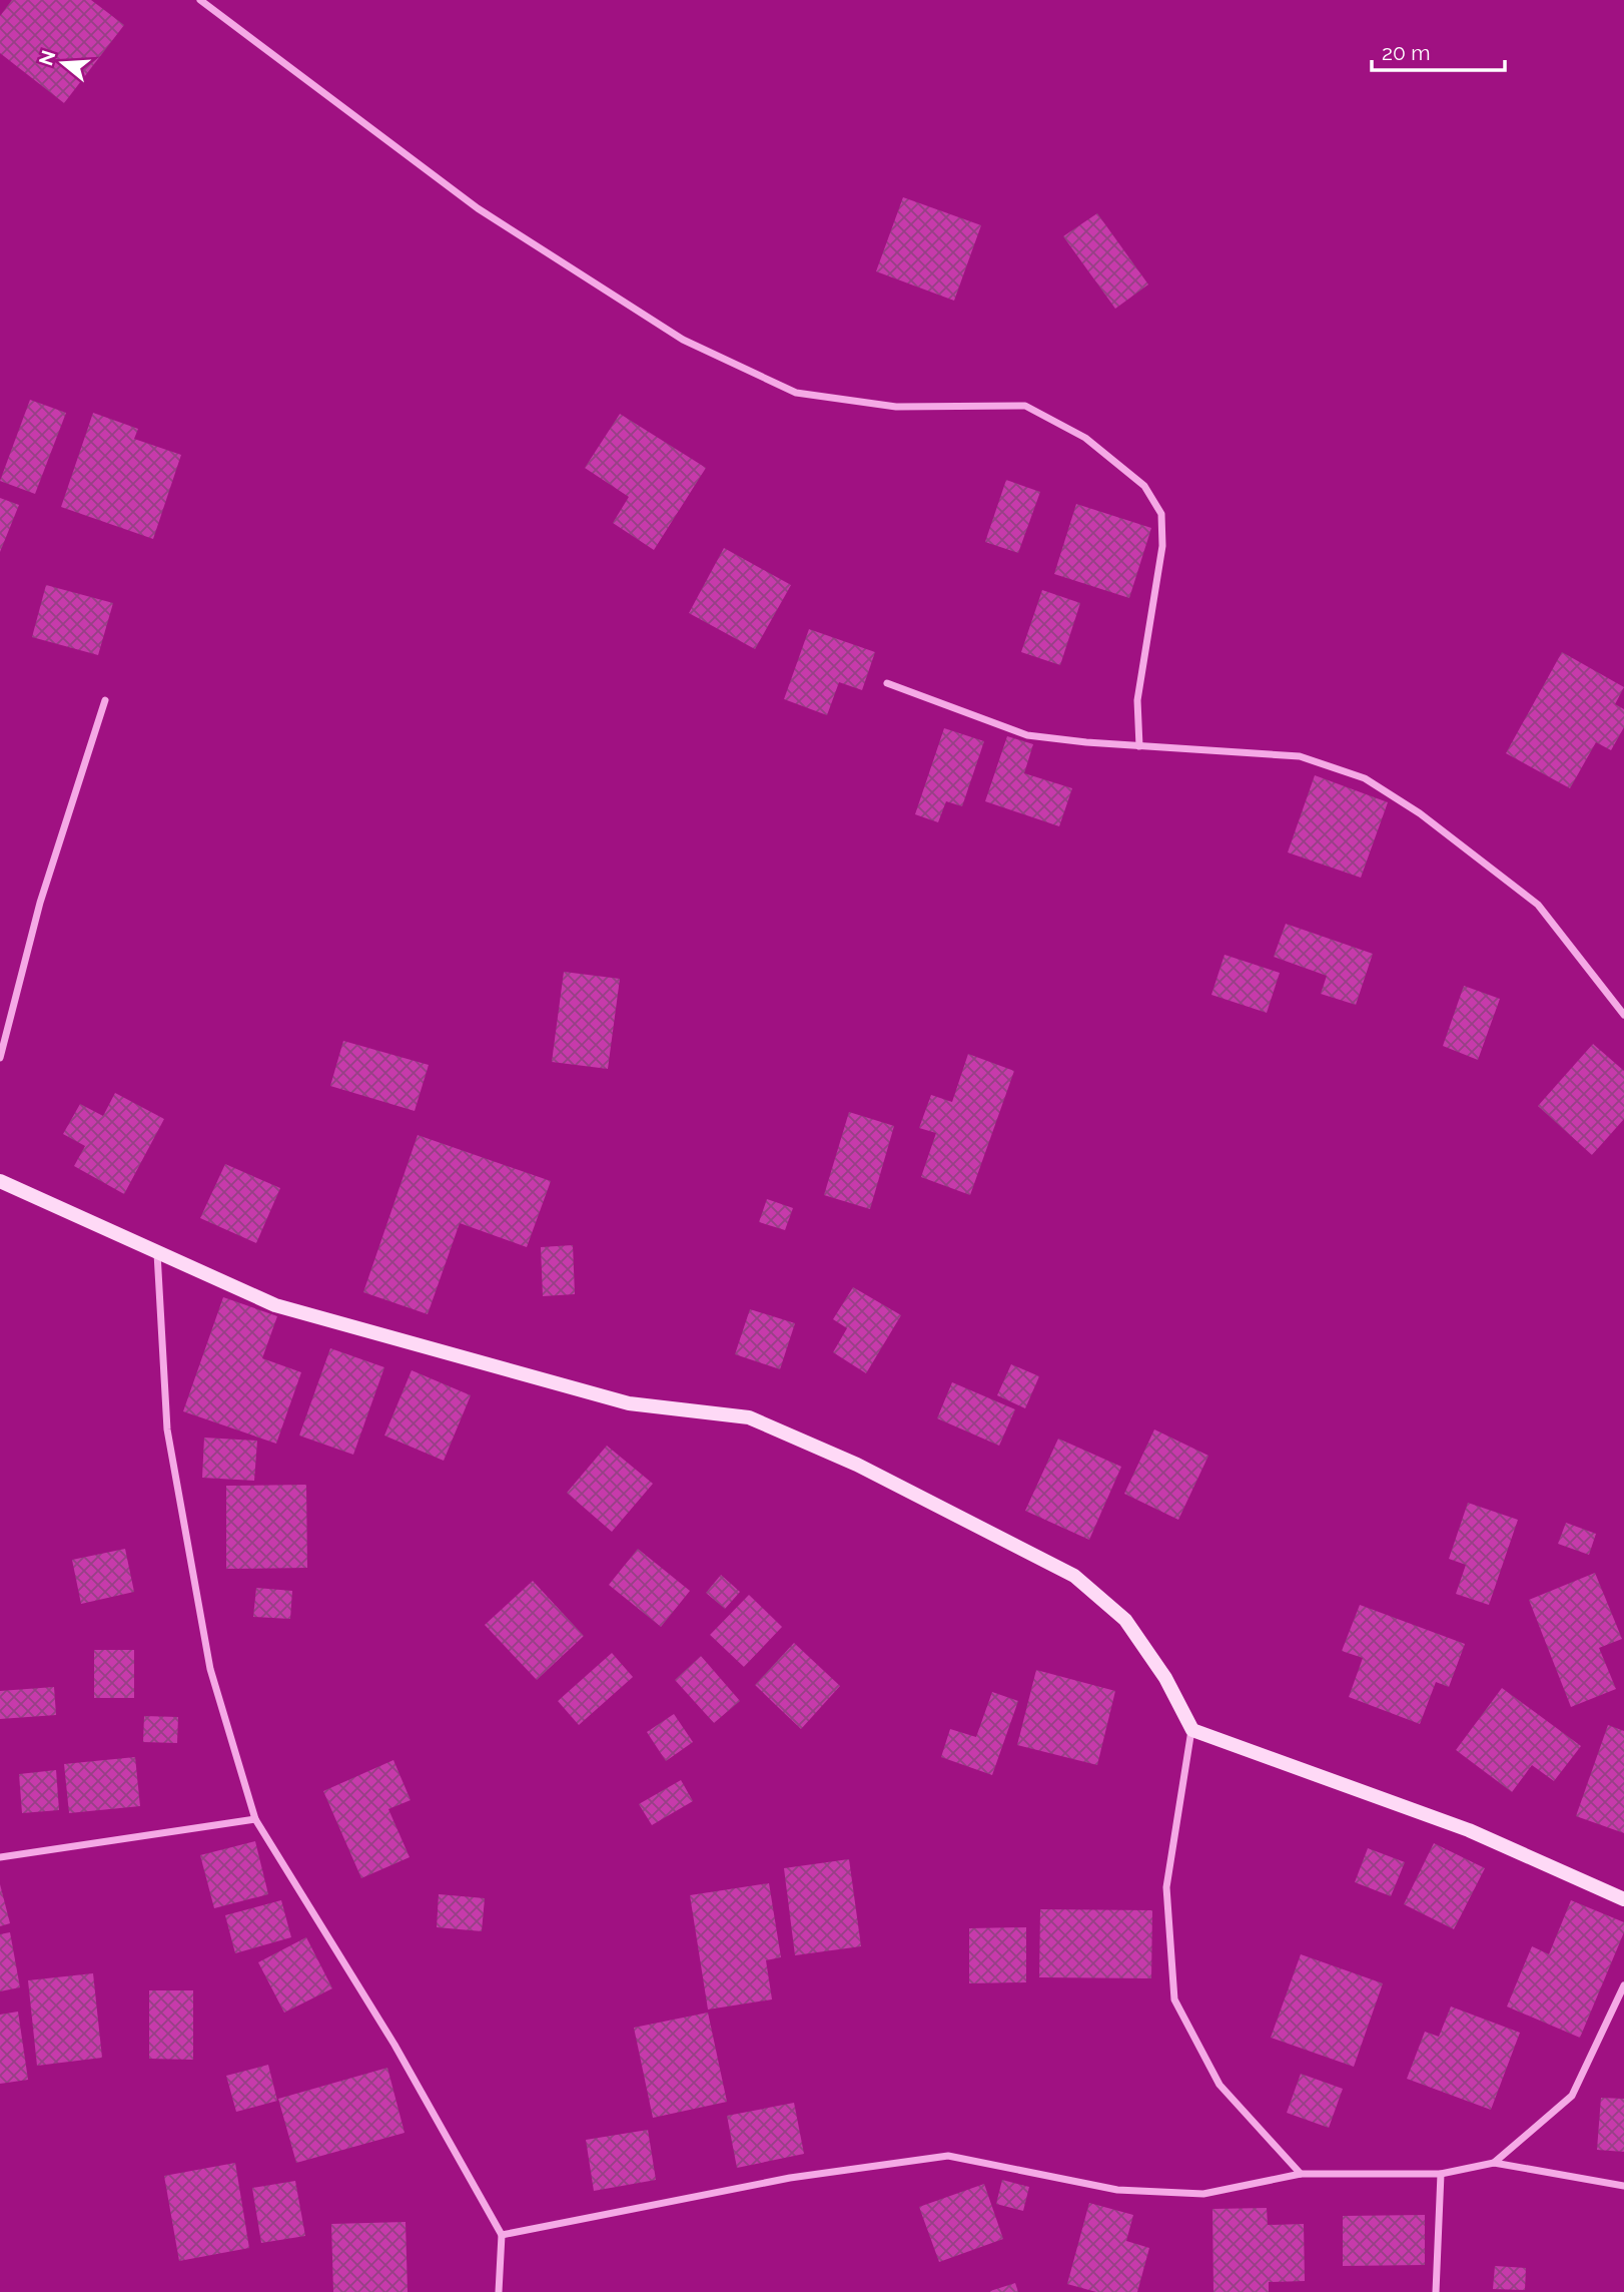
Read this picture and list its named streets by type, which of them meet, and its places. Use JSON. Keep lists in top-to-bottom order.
{
  "scale_bar": "20 m",
  "north": "left"
}
